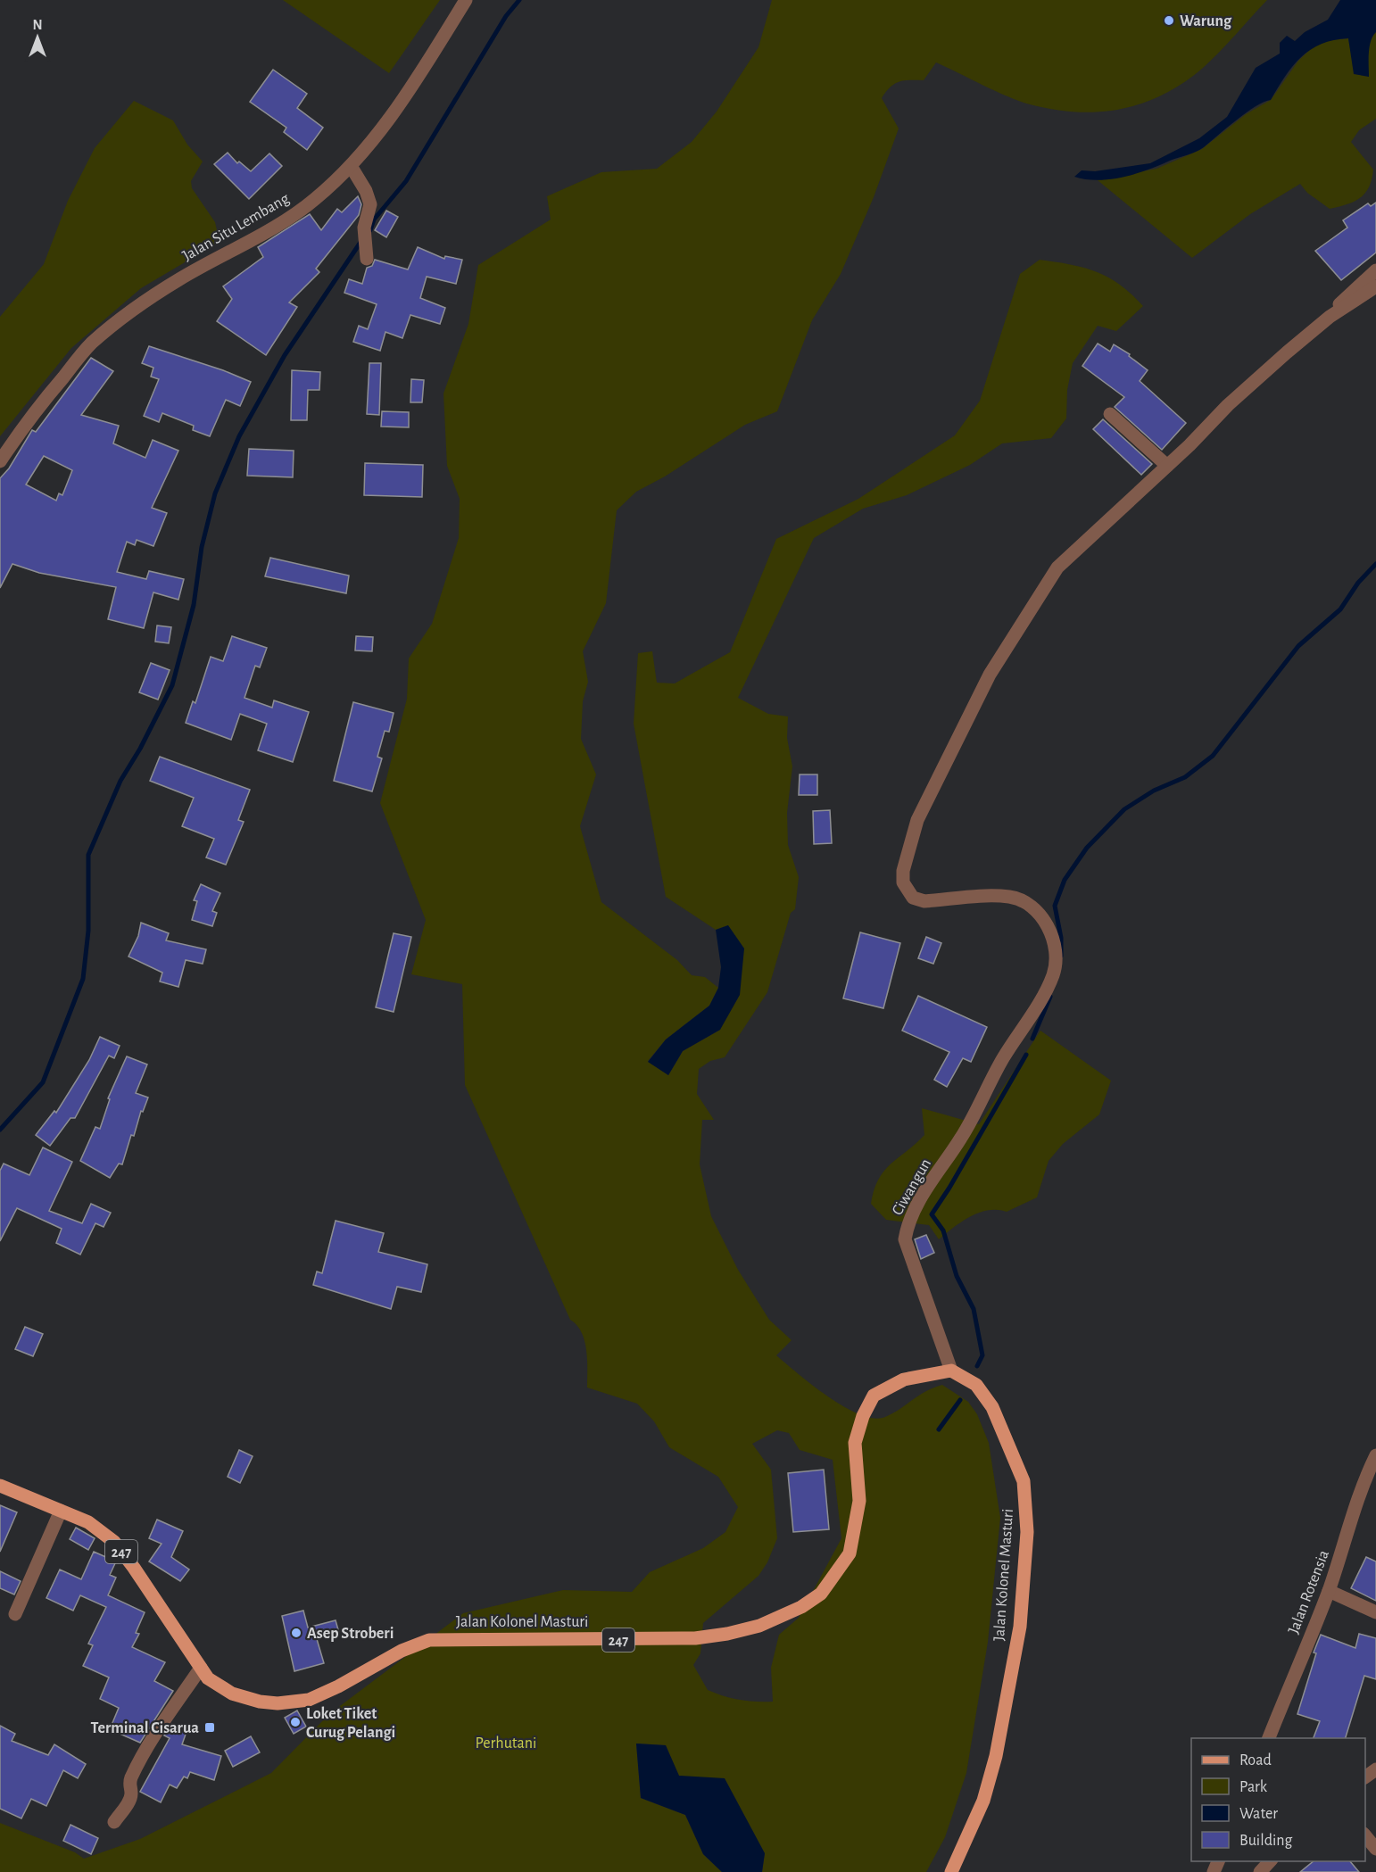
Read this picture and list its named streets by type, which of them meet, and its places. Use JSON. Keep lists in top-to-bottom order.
{
  "streets": {
    "main road": ["247", "Jalan Kolonel Masturi"],
    "street": ["Jalan Situ Lembang", "Ciwangun", "Jalan Rotensia"]
  },
  "crossings": [
    ["Ciwangun", "Jalan Kolonel Masturi"]
  ],
  "parks": ["Perhutani"],
  "places": {
    "other": ["Warung", "Asep Stroberi", "Loket Tiket Curug Pelangi"],
    "transit": ["Terminal Cisarua"]
  },
  "legend": [
    "Road",
    "Park",
    "Water",
    "Building"
  ],
  "north": "top"
}
